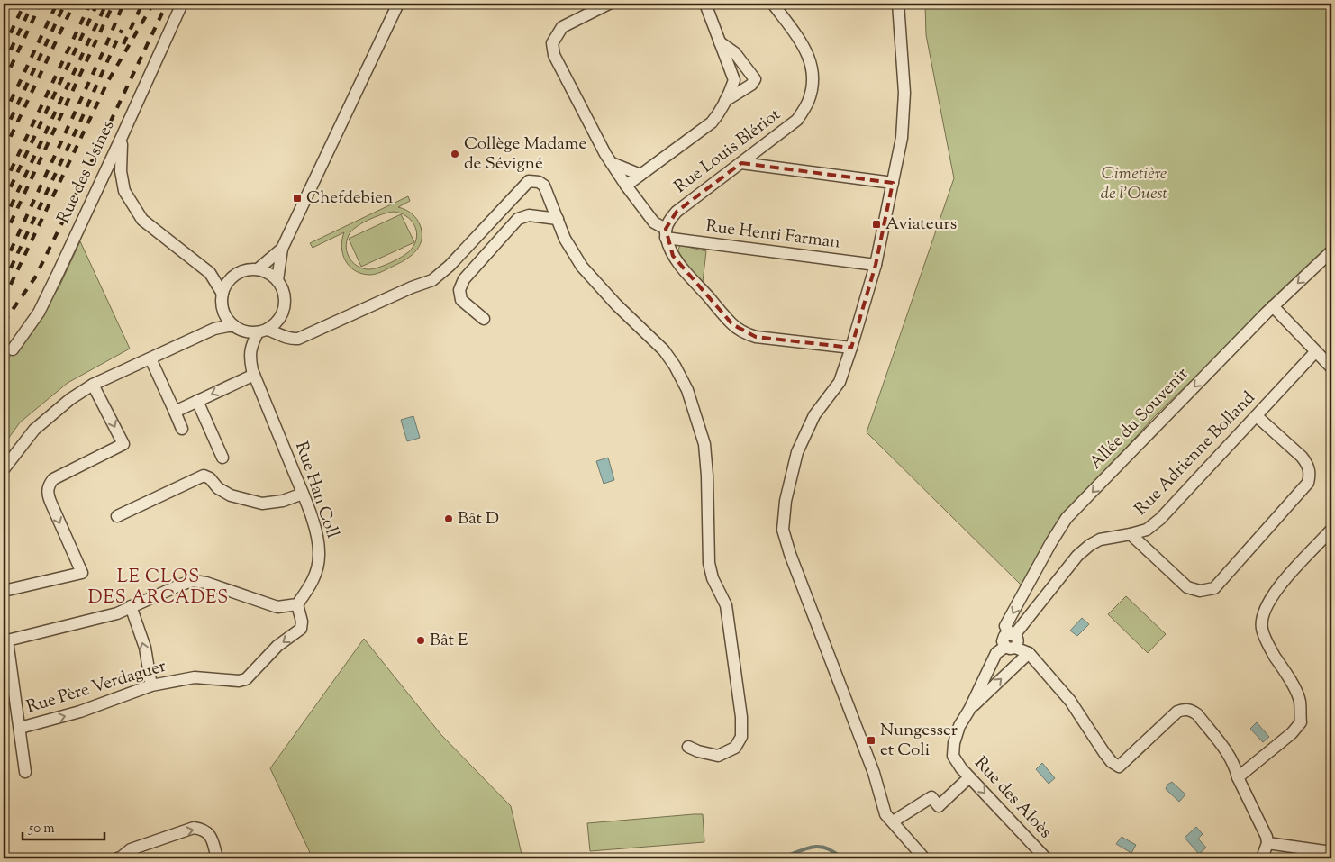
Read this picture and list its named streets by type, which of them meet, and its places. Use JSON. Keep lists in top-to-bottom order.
{
  "streets": {
    "street": [
      "Rue Louis Blériot",
      "Rue des Usines",
      "Rue Henri Farman",
      "Allée du Souvenir",
      "Rue Adrienne Bolland",
      "Rue Han Coll",
      "Rue Père Verdaguer",
      "Rue des Aloès"
    ]
  },
  "crossings": [
    ["Rue Louis Blériot", "Rue Henri Farman"],
    ["Allée du Souvenir", "Rue Adrienne Bolland"],
    ["Rue Han Coll", "Rue Père Verdaguer"]
  ],
  "one_way": ["Allée du Souvenir"],
  "districts": ["LE CLOS DES ARCADES"],
  "parks": ["Cimetière de l'Ouest"],
  "places": {
    "other": ["Collège Madame de Sévigné", "Bât D", "Bât E"],
    "transit": ["Chefdebien", "Aviateurs", "Nungesser et Coli"]
  },
  "scale_bar": "50 m"
}
